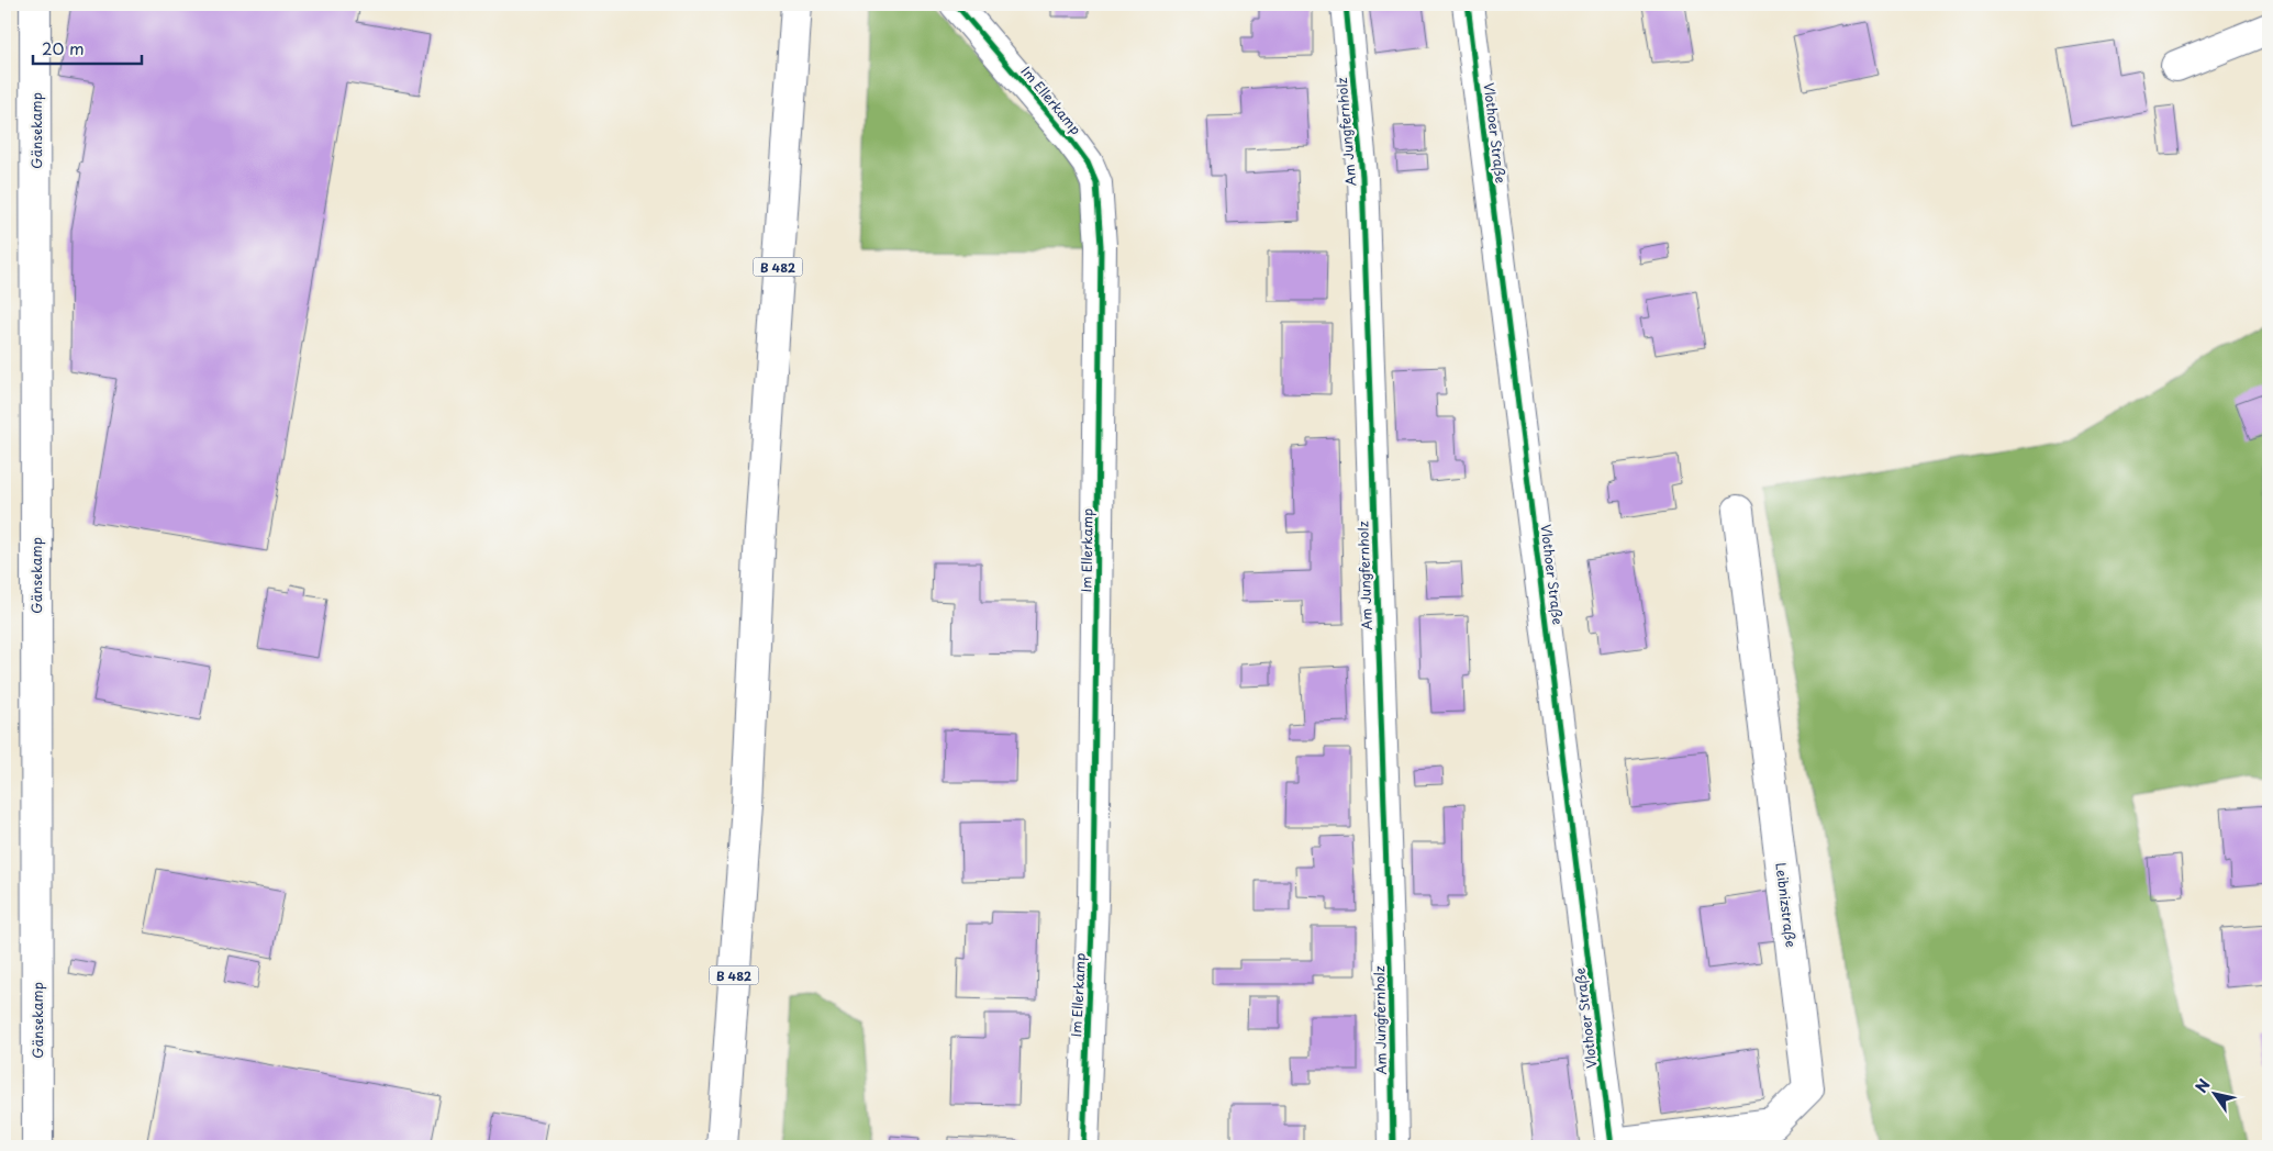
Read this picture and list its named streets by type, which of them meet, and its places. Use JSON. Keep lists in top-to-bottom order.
{
  "streets": {
    "street": [
      "Im Ellerkamp",
      "Gänsekamp",
      "Am Jungfernholz",
      "Vlothoer Straße",
      "B 482",
      "Leibnizstraße"
    ]
  },
  "crossings": [
    ["Vlothoer Straße", "Leibnizstraße"]
  ],
  "scale_bar": "20 m",
  "north": "top left"
}
